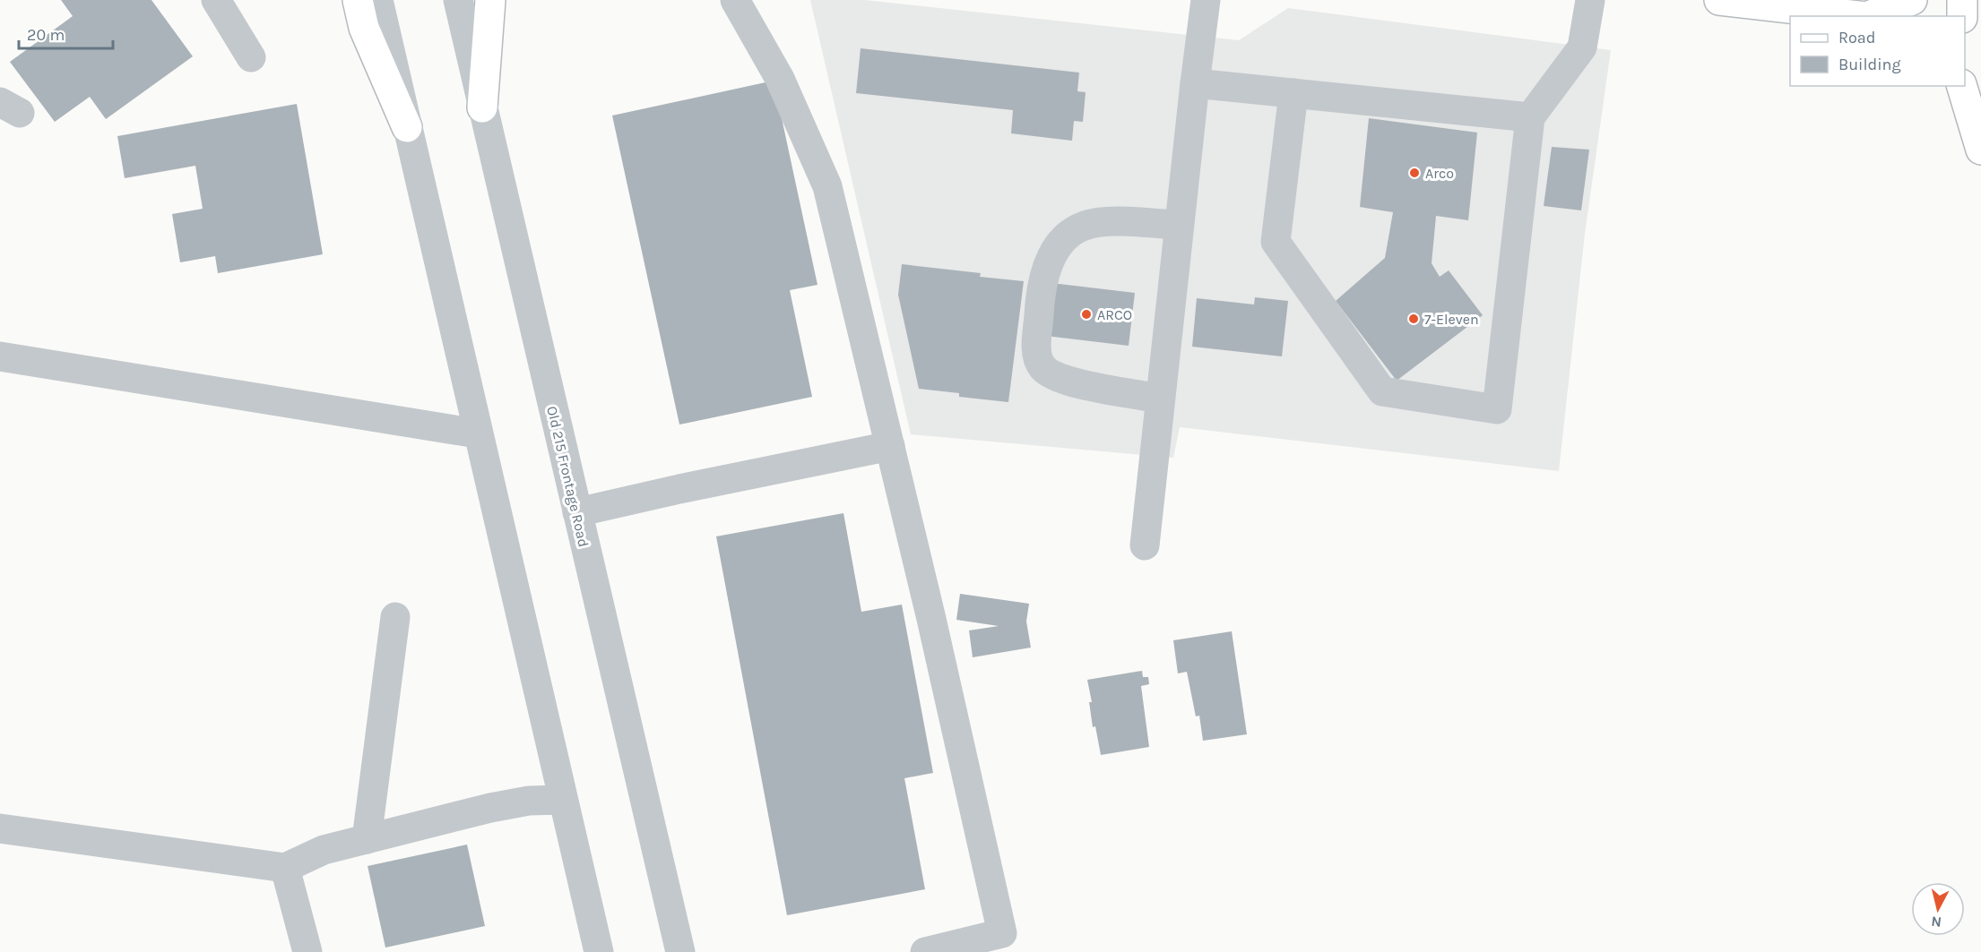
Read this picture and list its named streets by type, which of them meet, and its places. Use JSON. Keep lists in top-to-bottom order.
{
  "streets": {
    "street": ["Old 215 Frontage Road"]
  },
  "places": ["Arco", "ARCO", "7-Eleven"],
  "legend": ["Road", "Building"],
  "scale_bar": "20 m",
  "north": "bottom"
}
